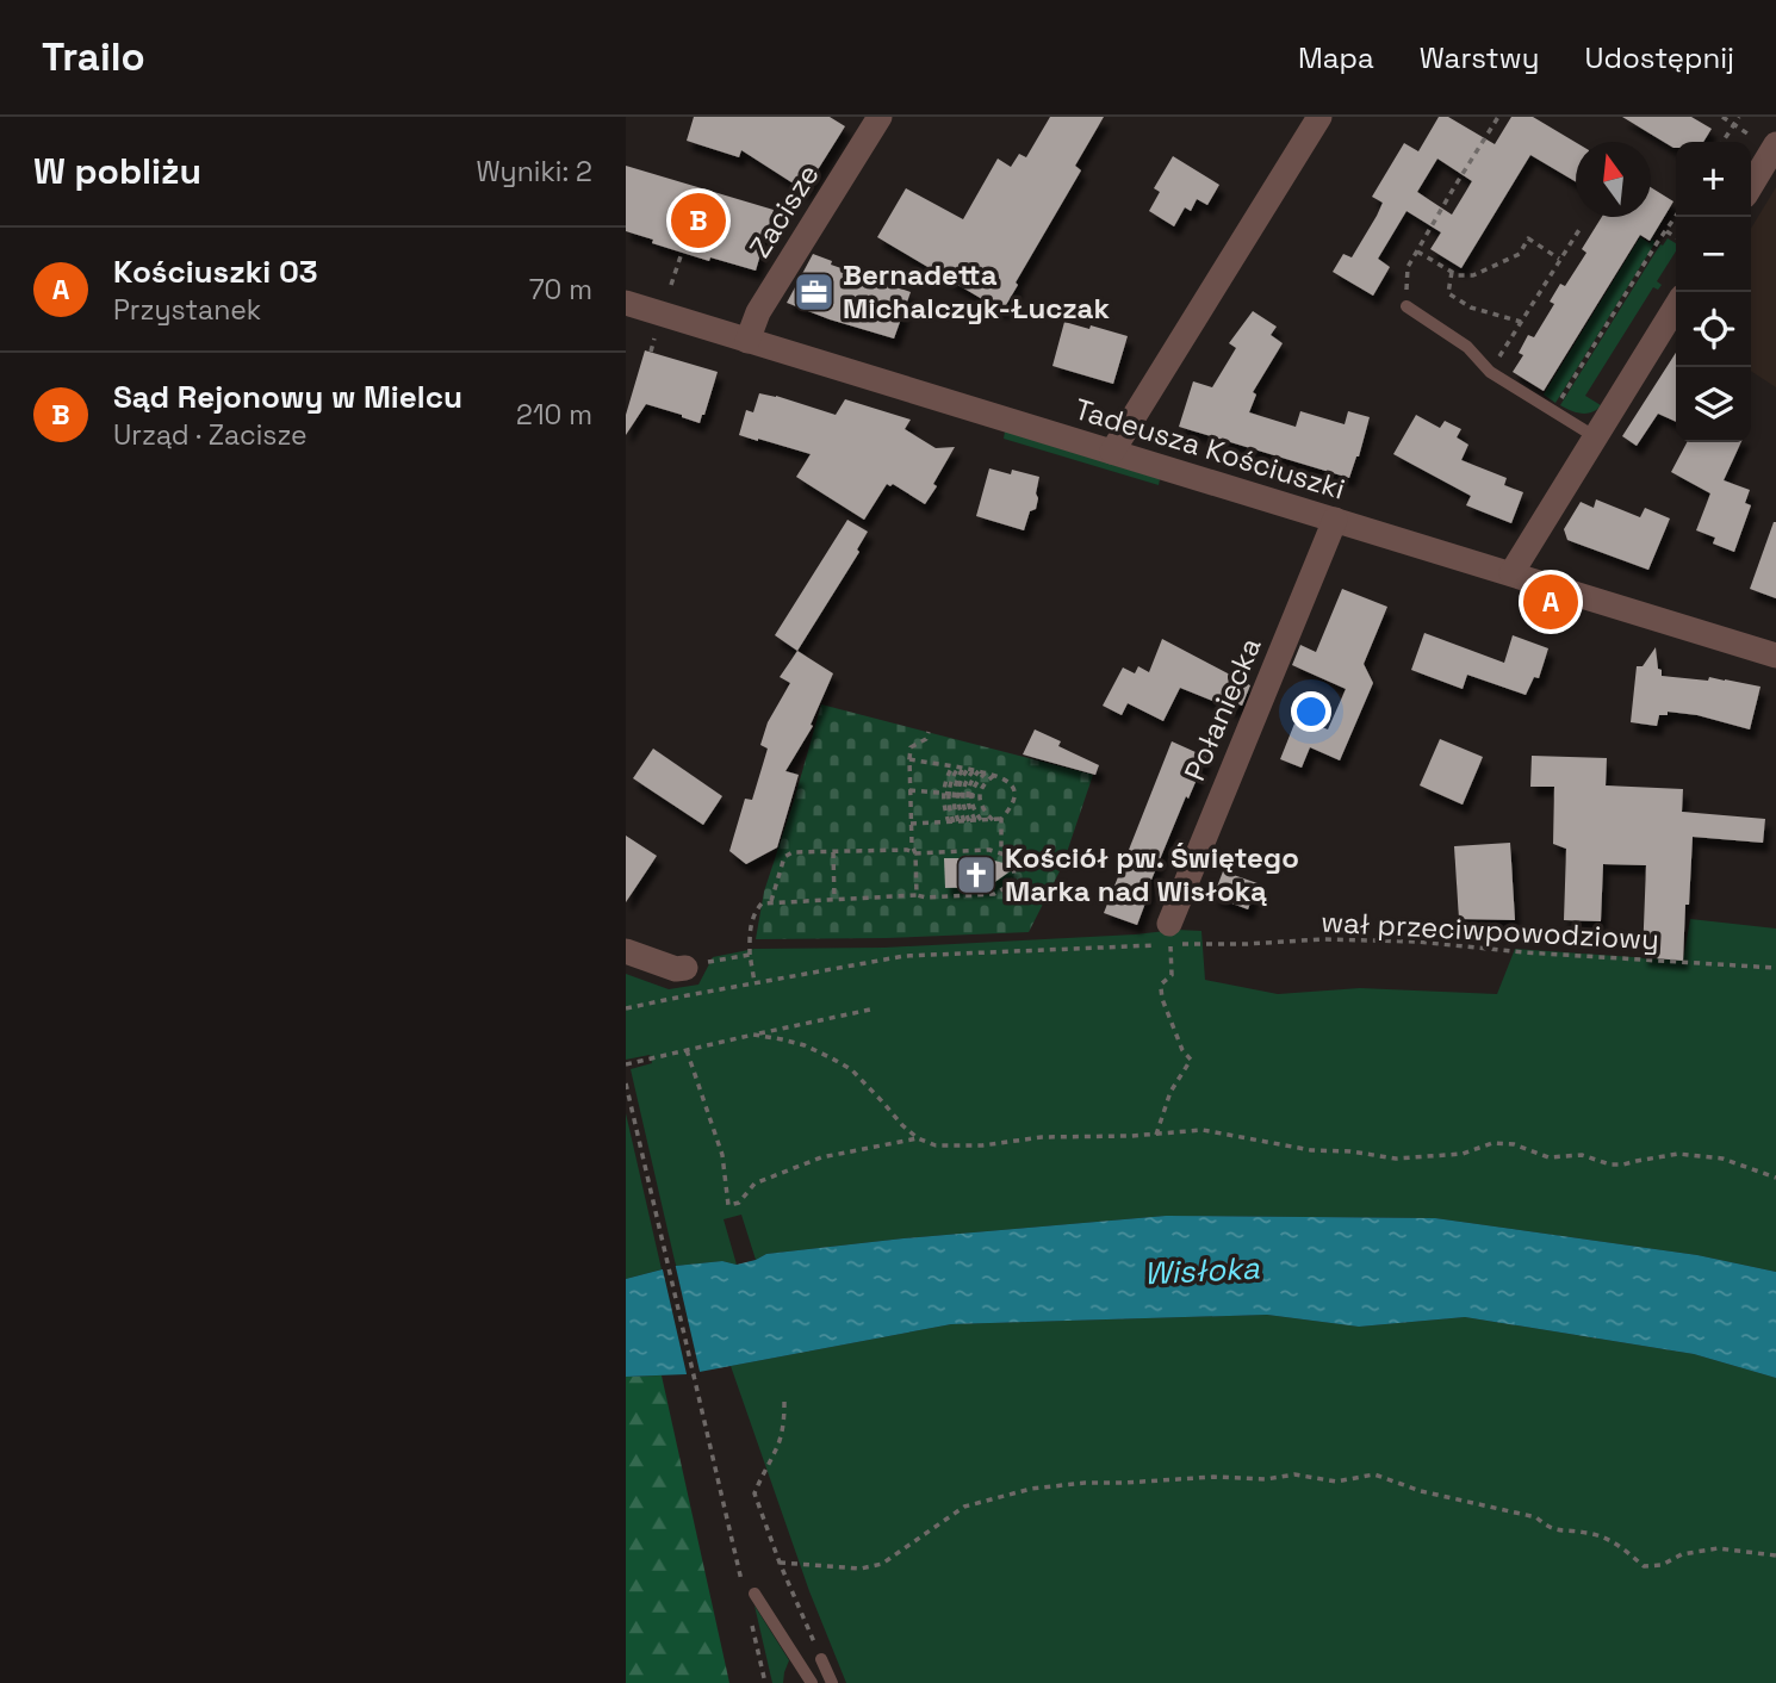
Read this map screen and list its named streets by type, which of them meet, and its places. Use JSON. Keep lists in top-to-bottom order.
{
  "streets": {
    "street": ["Zacisze", "Tadeusza Kościuszki", "Połaniecka"],
    "path": ["wał przeciwpowodziowy"]
  },
  "crossings": [
    ["Zacisze", "Tadeusza Kościuszki"],
    ["Tadeusza Kościuszki", "Połaniecka"],
    ["Połaniecka", "wał przeciwpowodziowy"]
  ],
  "water": ["Wisłoka"],
  "places": {
    "office": ["Bernadetta Michalczyk-Łuczak"],
    "church": ["Kościół pw. Świętego Marka nad Wisłoką"]
  },
  "north": "top",
  "page": {
    "header": "Trailo",
    "nav": ["Mapa", "Warstwy", "Udostępnij"],
    "heading": ["W pobliżu", "Wyniki: 2"],
    "map_buttons": ["+", "−"],
    "pins": ["B", "A"],
    "list": [
      {
        "mark": "A",
        "name": "Kościuszki 03",
        "note": "Przystanek",
        "value": "70 m"
      },
      {
        "mark": "B",
        "name": "Sąd Rejonowy w Mielcu",
        "note": "Urząd · Zacisze",
        "value": "210 m"
      }
    ]
  }
}
